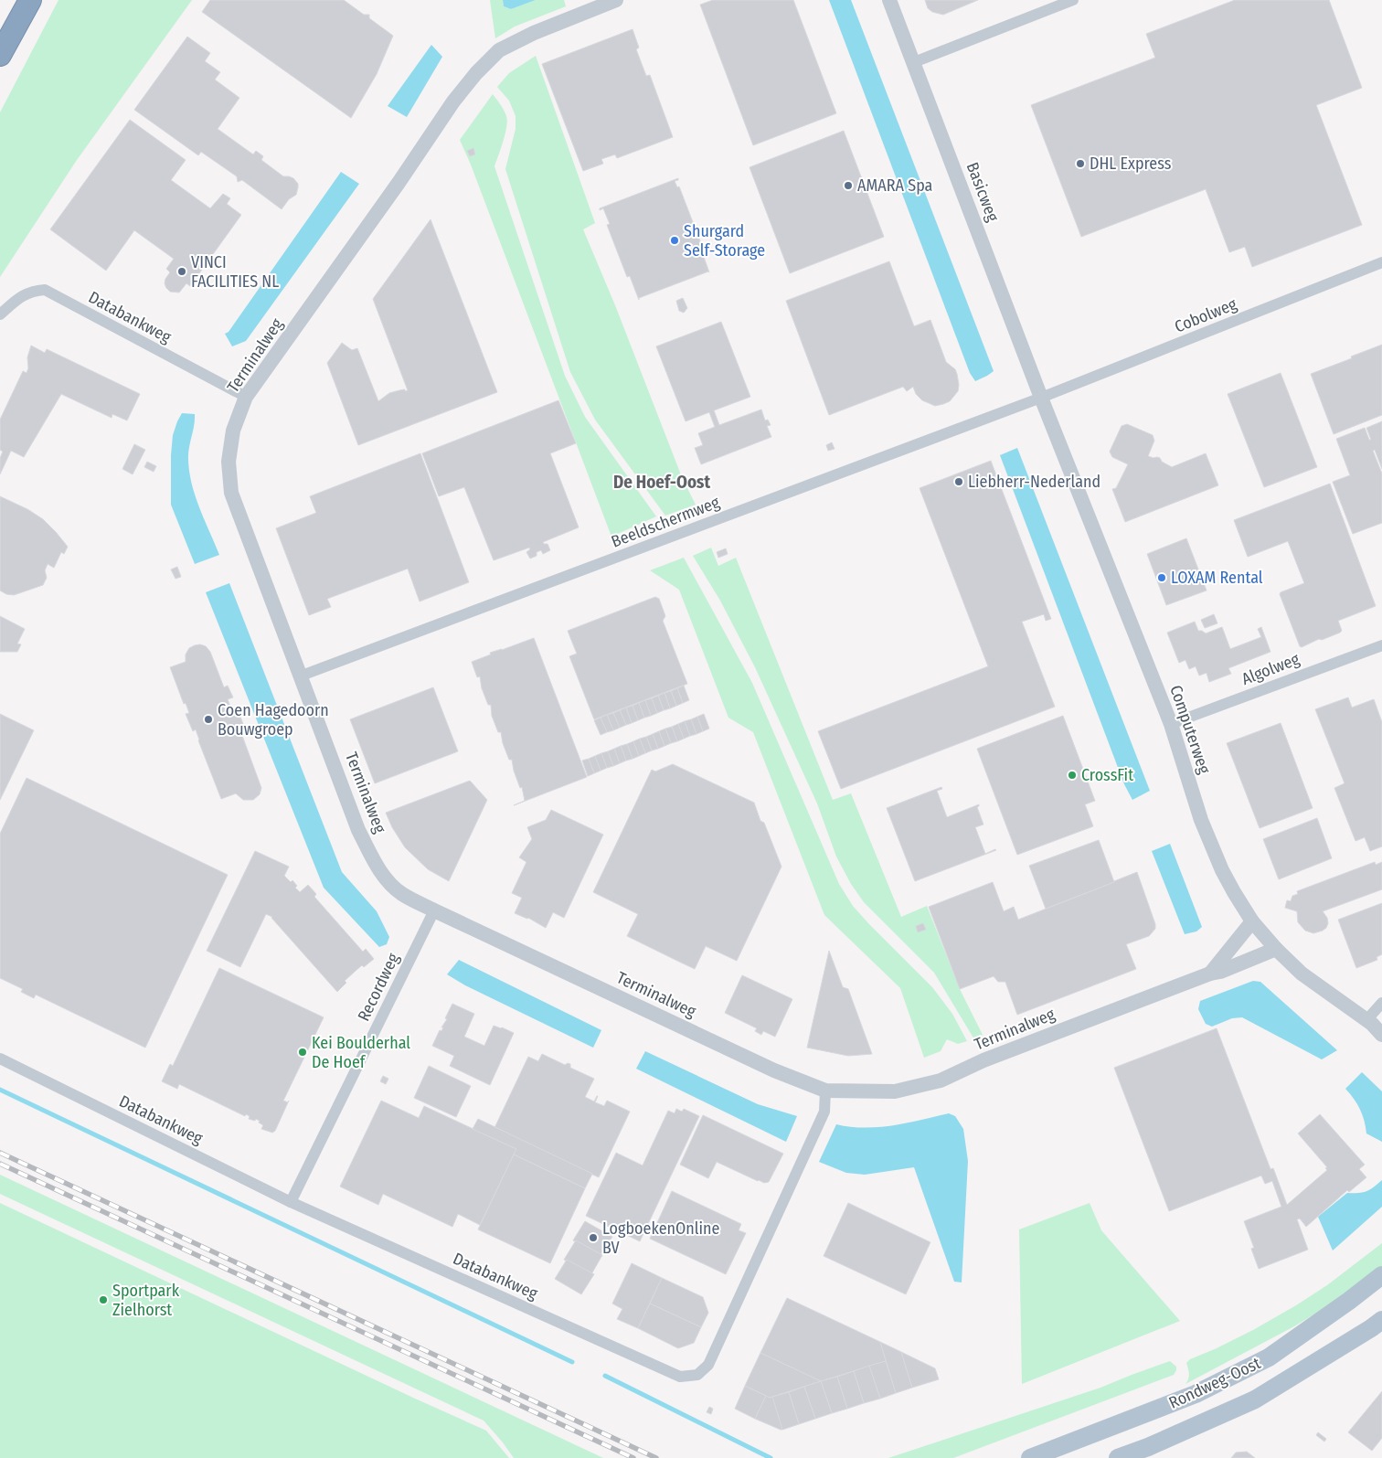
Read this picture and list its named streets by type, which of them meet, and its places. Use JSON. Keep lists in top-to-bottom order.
{
  "streets": {
    "main road": ["Rondweg-Oost"],
    "street": [
      "Basicweg",
      "Cobolweg",
      "Databankweg",
      "Terminalweg",
      "Beeldschermweg",
      "Algolweg",
      "Computerweg",
      "Recordweg"
    ]
  },
  "crossings": [
    ["Basicweg", "Cobolweg"],
    ["Basicweg", "Beeldschermweg"],
    ["Basicweg", "Computerweg"],
    ["Cobolweg", "Beeldschermweg"],
    ["Cobolweg", "Computerweg"],
    ["Databankweg", "Terminalweg"],
    ["Databankweg", "Recordweg"],
    ["Terminalweg", "Beeldschermweg"],
    ["Terminalweg", "Computerweg"],
    ["Terminalweg", "Recordweg"],
    ["Beeldschermweg", "Computerweg"],
    ["Algolweg", "Computerweg"]
  ],
  "districts": ["De Hoef-Oost"],
  "places": [
    "DHL Express",
    "AMARA Spa",
    "Shurgard Self-Storage",
    "VINCI FACILITIES NL",
    "Liebherr-Nederland",
    "LOXAM Rental",
    "Coen Hagedoorn Bouwgroep",
    "CrossFit",
    "Kei Boulderhal De Hoef",
    "LogboekenOnline BV",
    "Sportpark Zielhorst"
  ]
}
